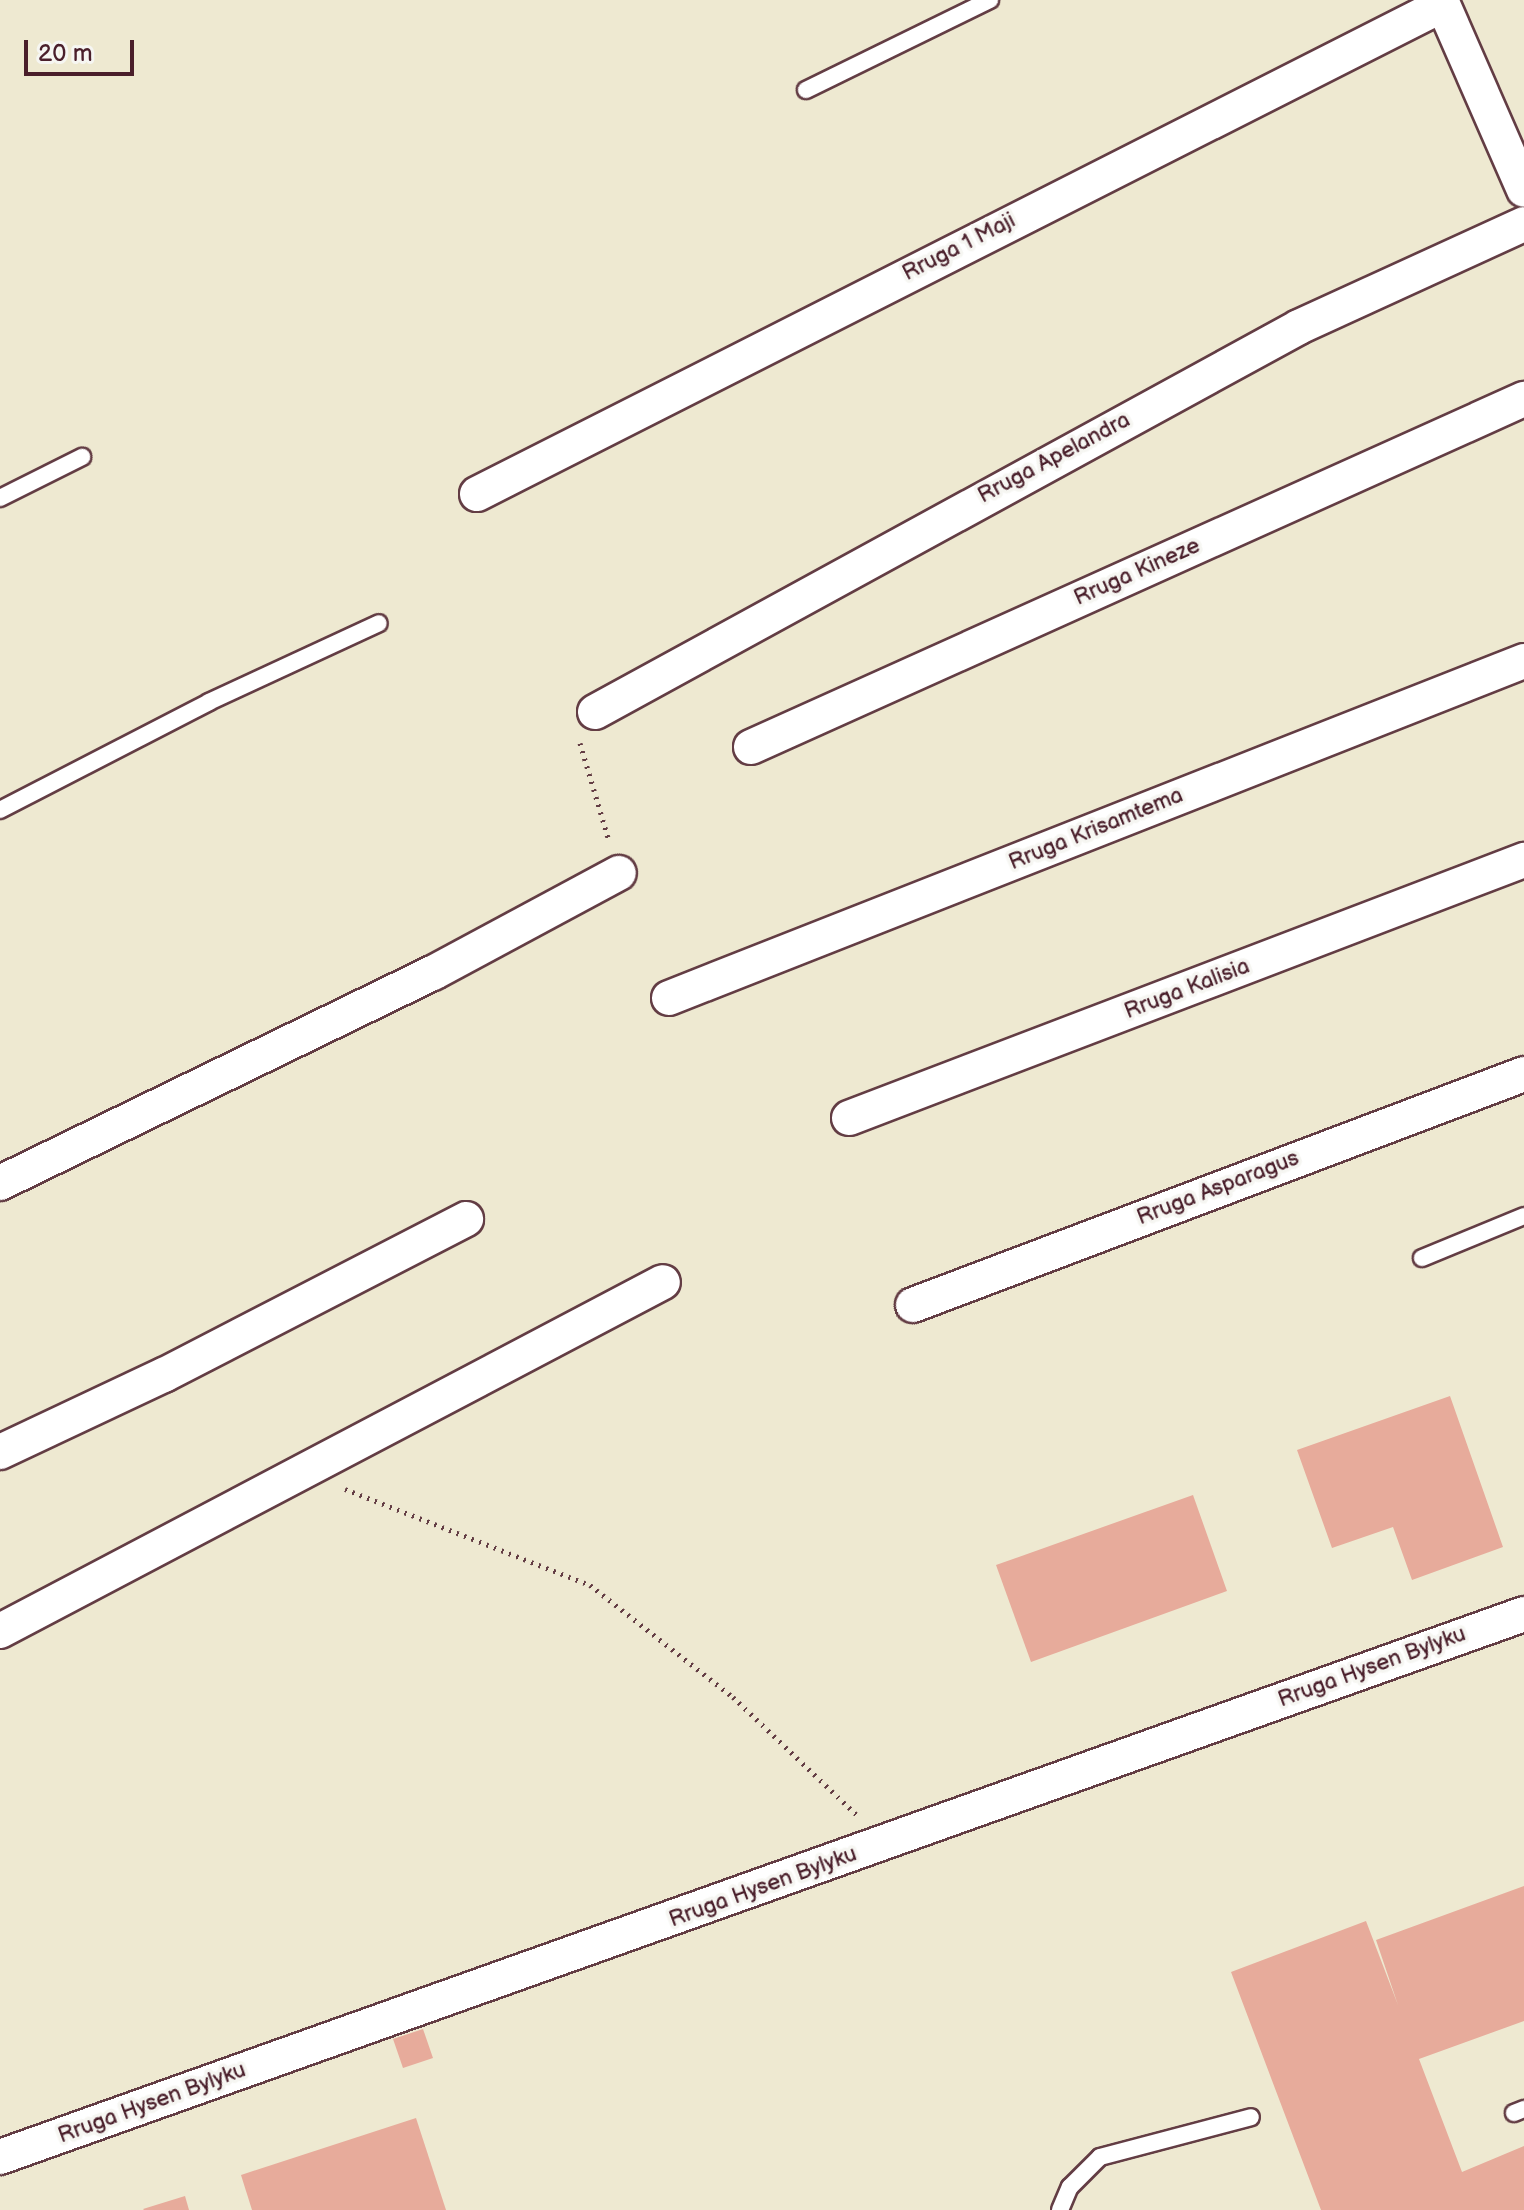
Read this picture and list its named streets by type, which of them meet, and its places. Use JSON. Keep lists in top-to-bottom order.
{
  "streets": {
    "street": [
      "Rruga 1 Maji",
      "Rruga Apelandra",
      "Rruga Kineze",
      "Rruga Krisamtema",
      "Rruga Kalisia",
      "Rruga Asparagus",
      "Rruga Hysen Bylyku"
    ]
  },
  "scale_bar": "20 m"
}
